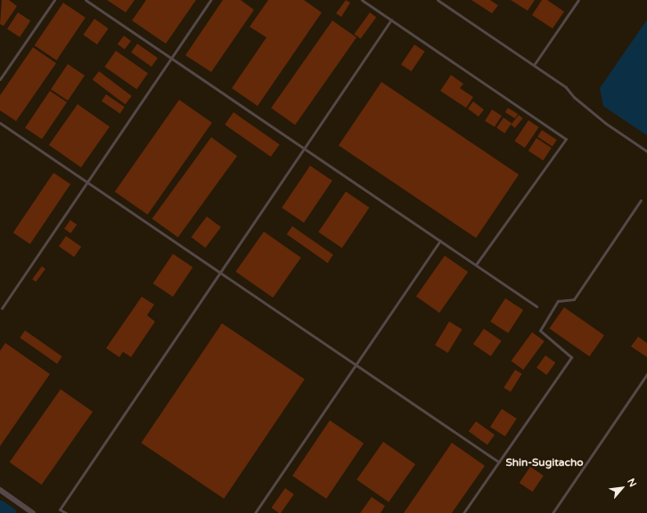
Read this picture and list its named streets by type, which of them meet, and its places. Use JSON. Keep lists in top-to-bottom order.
{
  "districts": ["Shin-Sugitacho"],
  "north": "top right"
}
